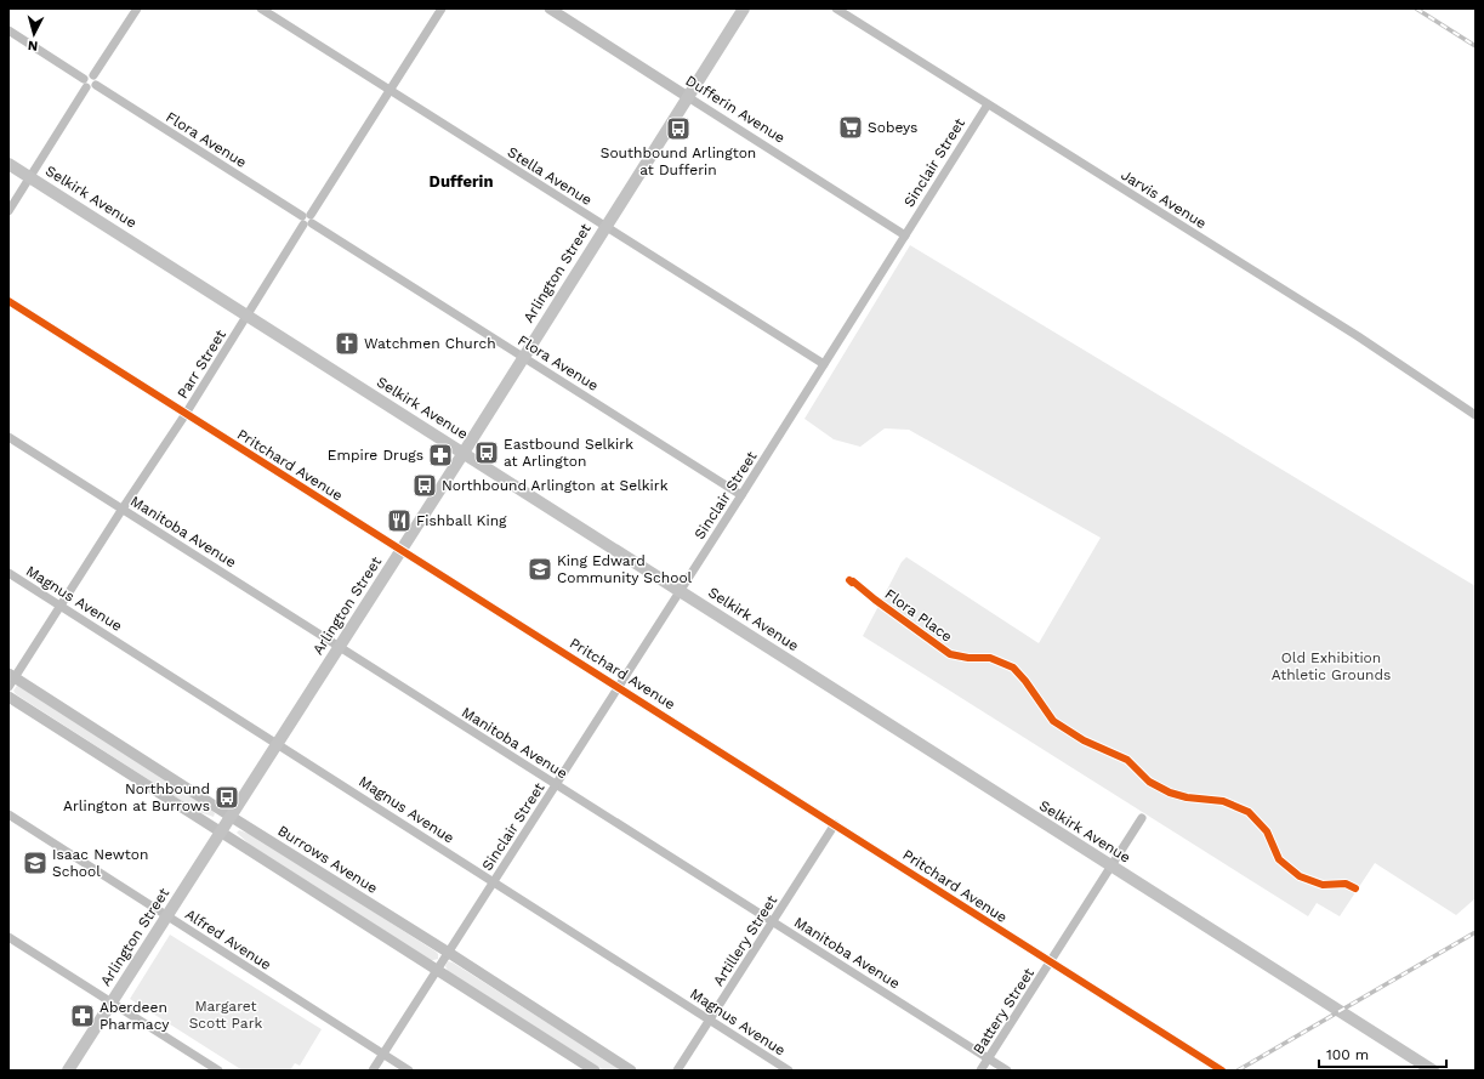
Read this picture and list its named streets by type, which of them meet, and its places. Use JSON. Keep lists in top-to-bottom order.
{
  "streets": {
    "main road": ["Selkirk Avenue", "Arlington Street"],
    "street": [
      "Dufferin Avenue",
      "Flora Avenue",
      "Sinclair Street",
      "Stella Avenue",
      "Jarvis Avenue",
      "Parr Street",
      "Pritchard Avenue",
      "Manitoba Avenue",
      "Magnus Avenue",
      "Burrows Avenue",
      "Alfred Avenue",
      "Artillery Street",
      "Battery Street"
    ],
    "cycle path": ["Flora Place"]
  },
  "crossings": [
    ["Dufferin Avenue", "Sinclair Street"],
    ["Dufferin Avenue", "Arlington Street"],
    ["Flora Avenue", "Sinclair Street"],
    ["Flora Avenue", "Arlington Street"],
    ["Flora Avenue", "Parr Street"],
    ["Sinclair Street", "Stella Avenue"],
    ["Sinclair Street", "Selkirk Avenue"],
    ["Sinclair Street", "Jarvis Avenue"],
    ["Sinclair Street", "Pritchard Avenue"],
    ["Sinclair Street", "Manitoba Avenue"],
    ["Sinclair Street", "Magnus Avenue"],
    ["Sinclair Street", "Burrows Avenue"],
    ["Sinclair Street", "Alfred Avenue"],
    ["Stella Avenue", "Arlington Street"],
    ["Stella Avenue", "Parr Street"],
    ["Selkirk Avenue", "Arlington Street"],
    ["Selkirk Avenue", "Parr Street"],
    ["Selkirk Avenue", "Battery Street"],
    ["Arlington Street", "Pritchard Avenue"],
    ["Arlington Street", "Manitoba Avenue"],
    ["Arlington Street", "Magnus Avenue"],
    ["Arlington Street", "Burrows Avenue"],
    ["Arlington Street", "Alfred Avenue"],
    ["Parr Street", "Pritchard Avenue"],
    ["Parr Street", "Manitoba Avenue"],
    ["Parr Street", "Magnus Avenue"],
    ["Parr Street", "Burrows Avenue"],
    ["Pritchard Avenue", "Artillery Street"],
    ["Pritchard Avenue", "Battery Street"],
    ["Manitoba Avenue", "Artillery Street"],
    ["Manitoba Avenue", "Battery Street"],
    ["Magnus Avenue", "Artillery Street"]
  ],
  "districts": ["Dufferin"],
  "parks": ["Old Exhibition Athletic Grounds", "Margaret Scott Park"],
  "places": {
    "supermarket": ["Sobeys"],
    "bus stop": [
      "Southbound Arlington at Dufferin",
      "Eastbound Selkirk at Arlington",
      "Northbound Arlington at Selkirk",
      "Northbound Arlington at Burrows"
    ],
    "church": ["Watchmen Church"],
    "pharmacy": ["Empire Drugs", "Aberdeen Pharmacy"],
    "restaurant": ["Fishball King"],
    "school or university": ["King Edward Community School", "Isaac Newton School"]
  },
  "scale_bar": "100 m",
  "north": "bottom"
}
